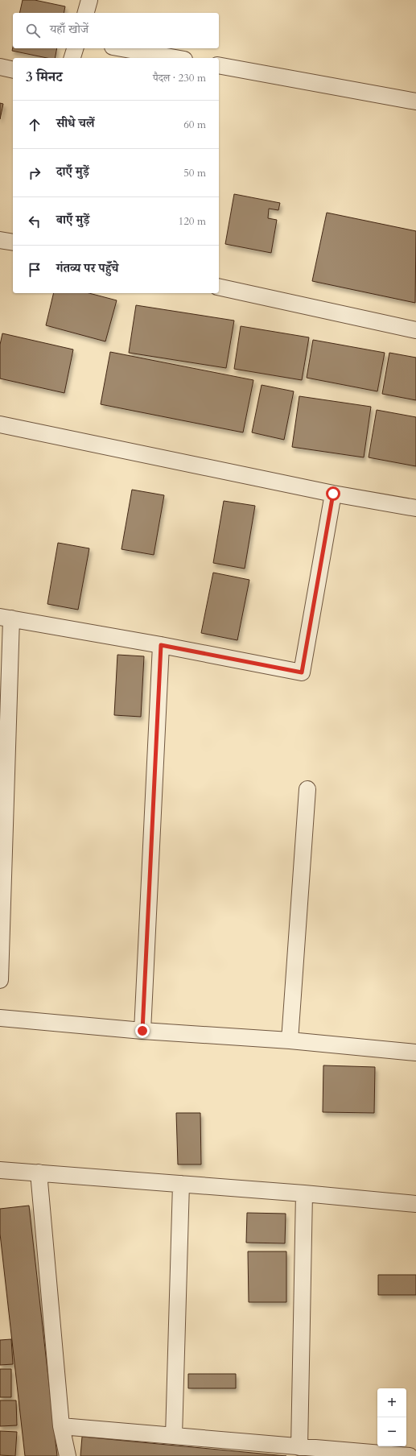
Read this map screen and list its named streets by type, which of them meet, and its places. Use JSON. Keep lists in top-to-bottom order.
{
  "page": {
    "search": "यहाँ खोजें",
    "heading": ["3 मिनट", "पैदल · 230 m"],
    "list": [
      ["सीधे चलें", "60 m"],
      ["दाएँ मुड़ें", "50 m"],
      ["बाएँ मुड़ें", "120 m"],
      "गंतव्य पर पहुँचे"
    ],
    "map_buttons": ["+", "−"]
  }
}
